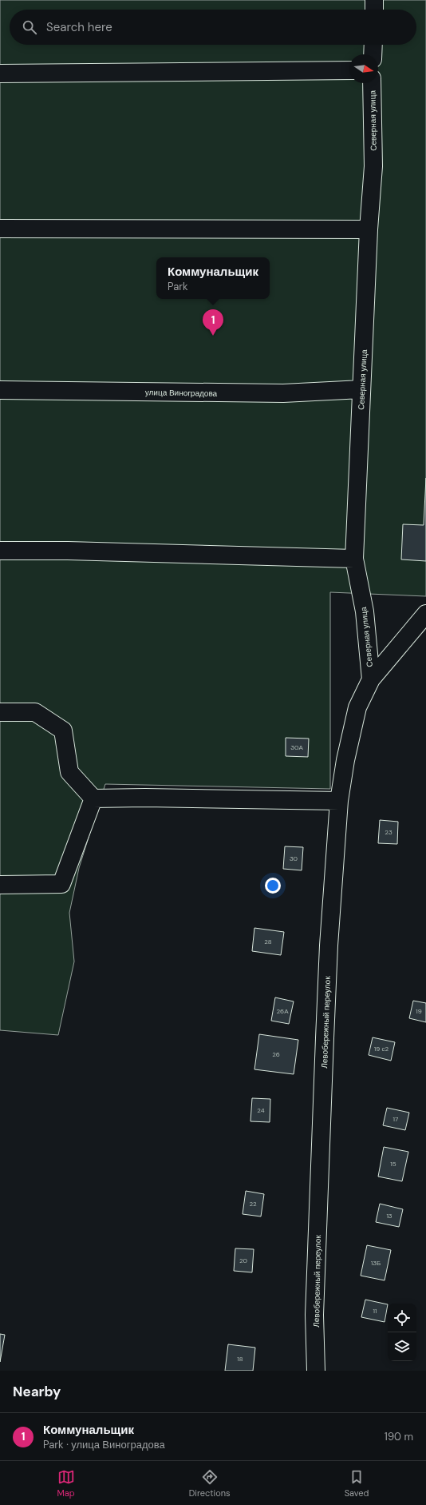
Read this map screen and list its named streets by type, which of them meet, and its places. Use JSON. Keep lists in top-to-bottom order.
{
  "streets": {
    "street": ["Северная улица", "улица Виноградова", "Левобережный переулок"]
  },
  "crossings": [
    ["Северная улица", "улица Виноградова"],
    ["Северная улица", "Левобережный переулок"]
  ],
  "house_numbers": [
    "30А",
    "23",
    "30",
    "28",
    "26А",
    "19",
    "19 с2",
    "26",
    "24",
    "17",
    "15",
    "22",
    "13",
    "20",
    "13Б",
    "11",
    "18"
  ],
  "north": "right",
  "page": {
    "search": "Search here",
    "popup": ["Коммунальщик", "Park"],
    "pins": "1",
    "heading": "Nearby",
    "list": [
      {
        "mark": "1",
        "name": "Коммунальщик",
        "note": "Park · улица Виноградова",
        "value": "190 m"
      }
    ],
    "nav": ["Map", "Directions", "Saved"]
  }
}
